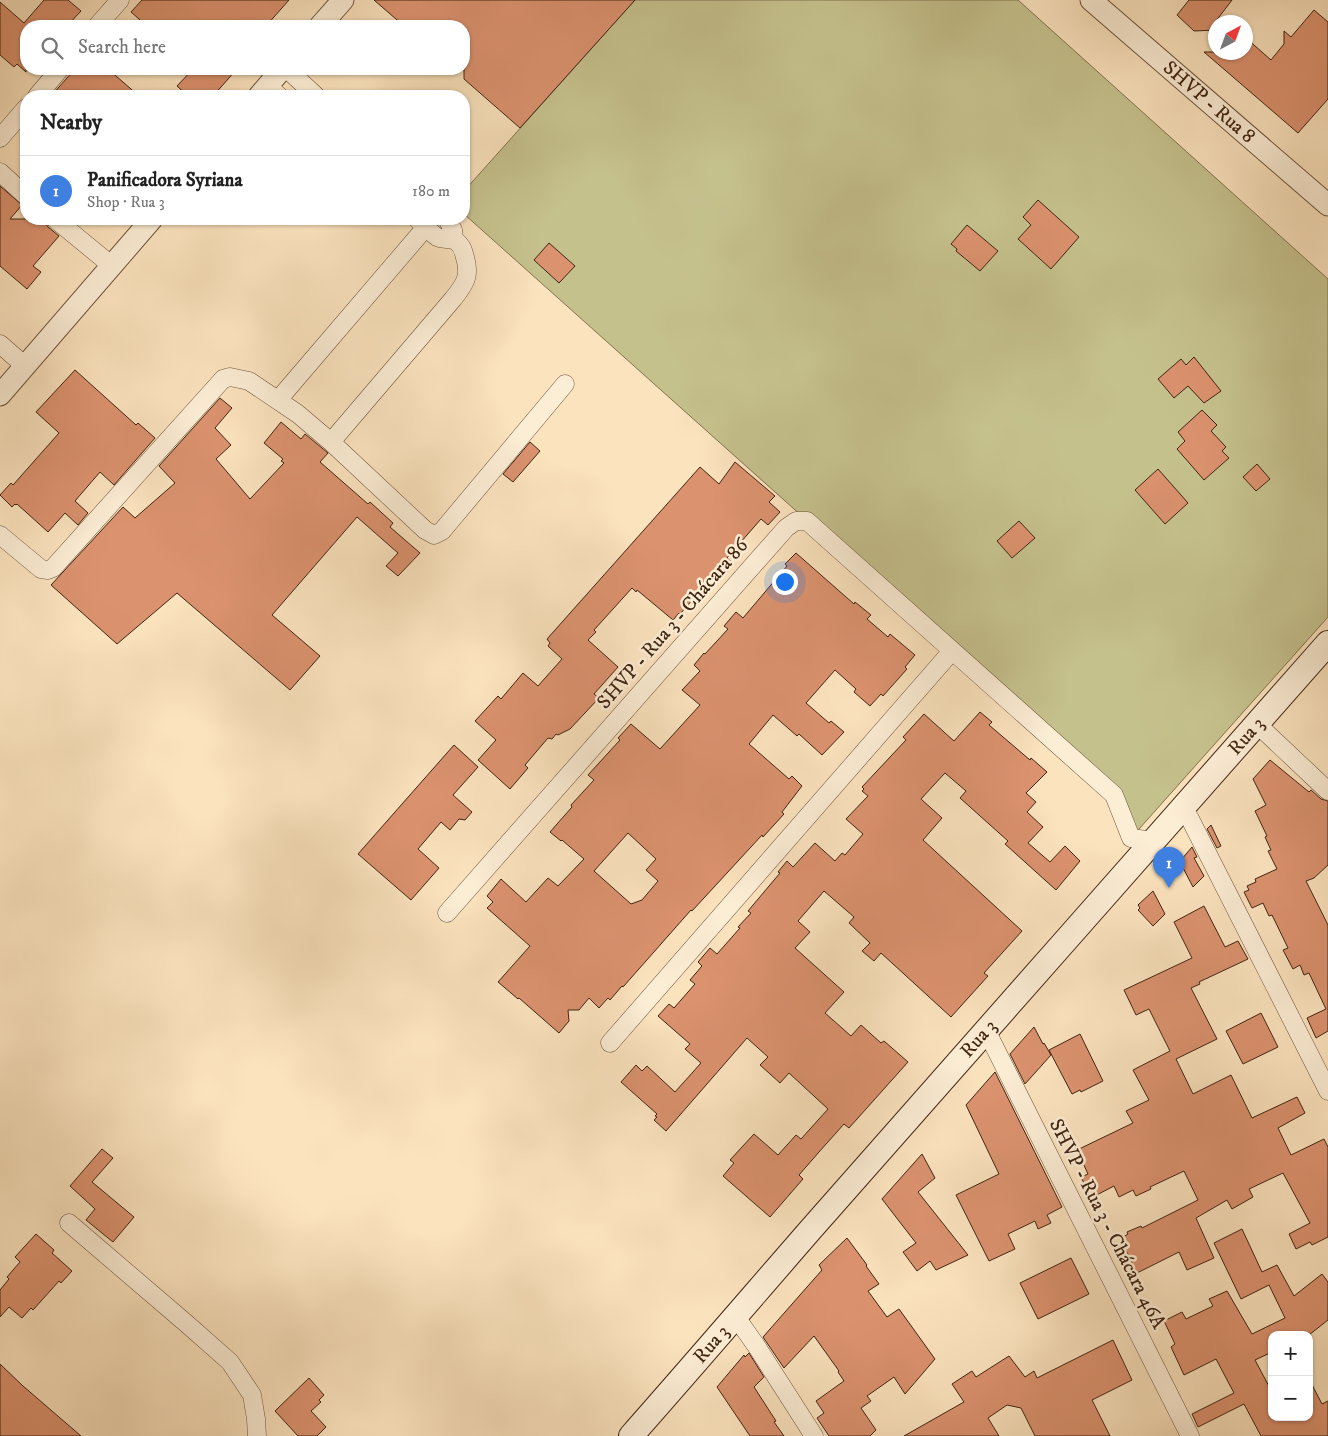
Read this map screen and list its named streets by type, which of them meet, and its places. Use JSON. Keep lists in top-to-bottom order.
{
  "streets": {
    "main road": ["Rua 3"],
    "street": ["SHVP - Rua 8", "SHVP - Rua 3 - Chácara 86", "SHVP - Rua 3 - Chácara 46A"]
  },
  "crossings": [
    ["SHVP - Rua 3 - Chácara 86", "Rua 3"],
    ["Rua 3", "SHVP - Rua 3 - Chácara 46A"]
  ],
  "north": "top right",
  "page": {
    "search": "Search here",
    "heading": "Nearby",
    "list": [
      {
        "mark": "1",
        "name": "Panificadora Syriana",
        "note": "Shop · Rua 3",
        "value": "180 m"
      }
    ],
    "pins": "1",
    "map_buttons": ["+", "−"]
  }
}
